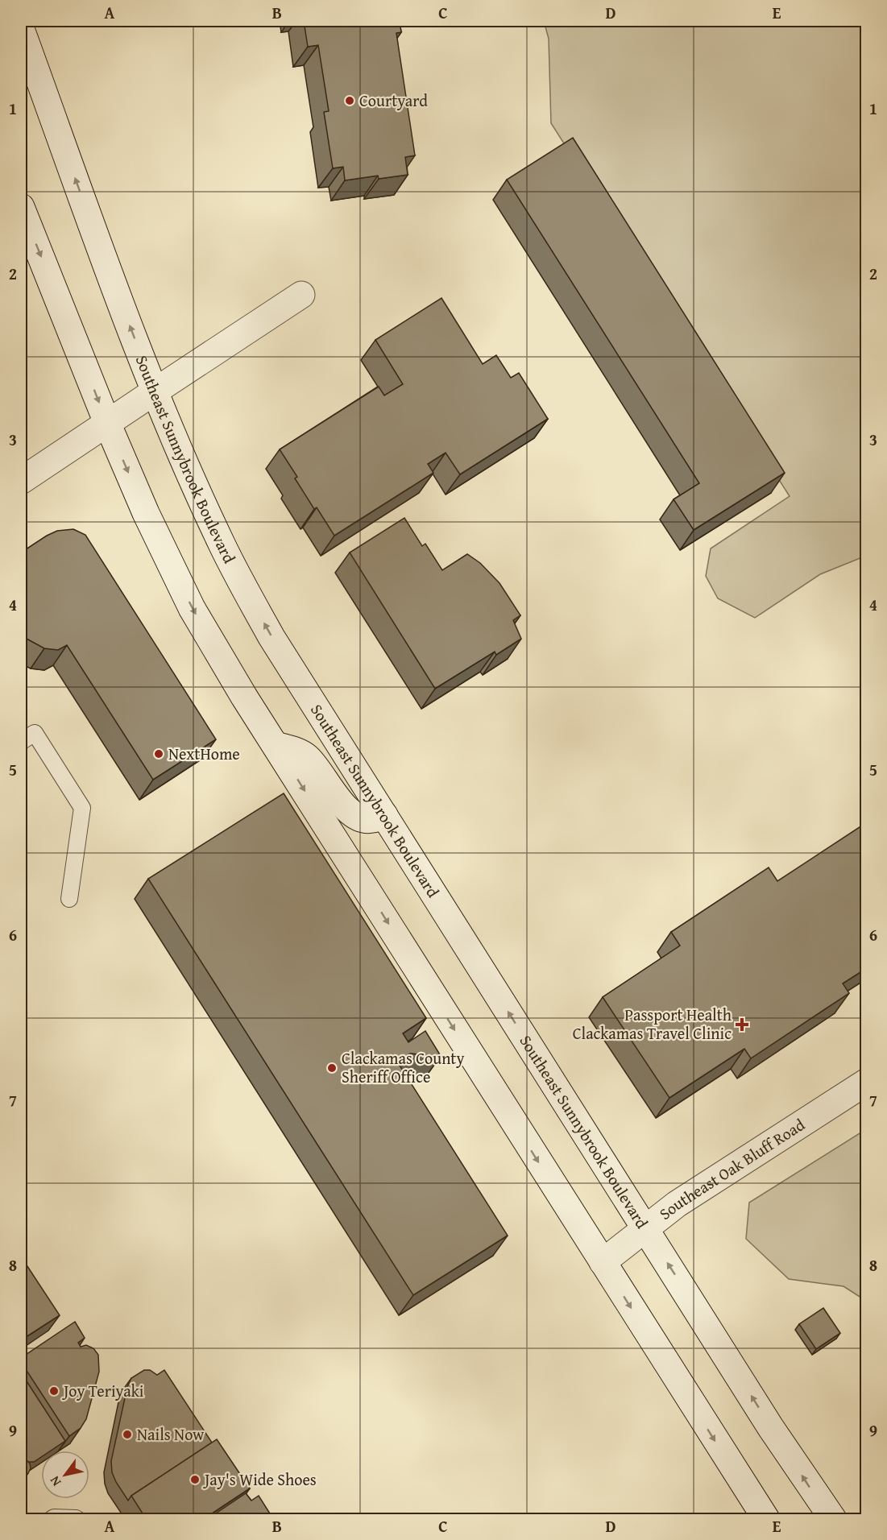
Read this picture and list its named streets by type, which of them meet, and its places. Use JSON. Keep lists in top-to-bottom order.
{
  "streets": {
    "main road": ["Southeast Sunnybrook Boulevard", "Southeast Oak Bluff Road"]
  },
  "crossings": [
    ["Southeast Sunnybrook Boulevard", "Southeast Oak Bluff Road"]
  ],
  "places": {
    "other": [
      "Courtyard",
      "NextHome",
      "Clackamas County Sheriff Office",
      "Joy Teriyaki",
      "Nails Now",
      "Jay's Wide Shoes"
    ],
    "health": ["Passport Health Clackamas Travel Clinic"]
  },
  "north": "bottom left",
  "grid": {
    "columns": [
      "A",
      "B",
      "C",
      "D",
      "E"
    ],
    "rows": [
      "1",
      "2",
      "3",
      "4",
      "5",
      "6",
      "7",
      "8",
      "9"
    ]
  }
}
